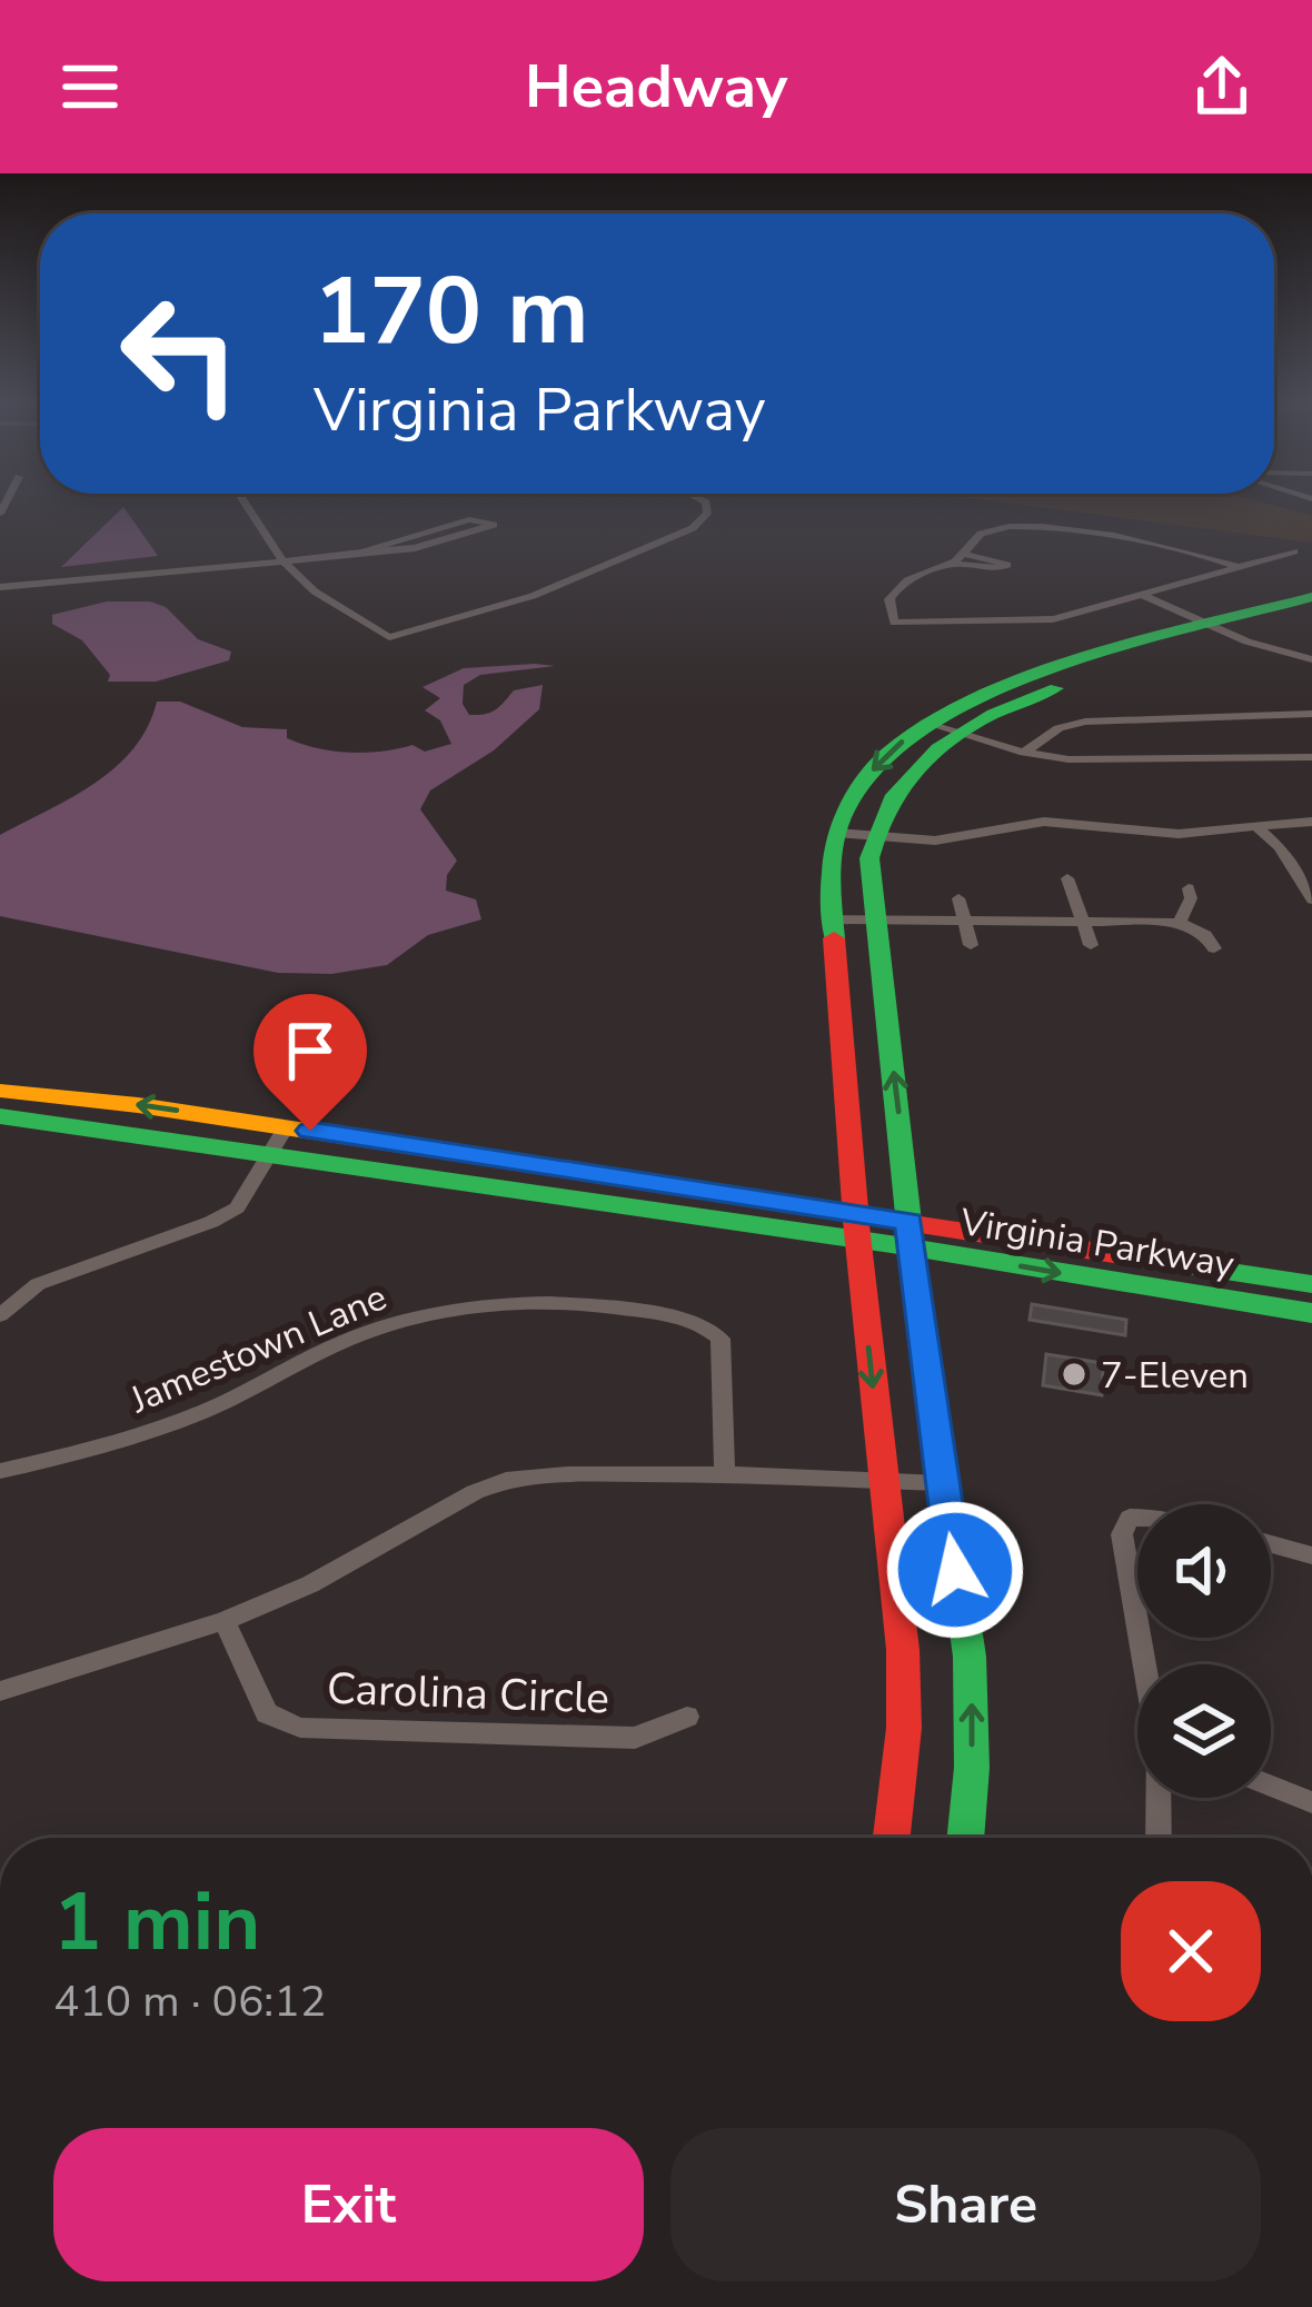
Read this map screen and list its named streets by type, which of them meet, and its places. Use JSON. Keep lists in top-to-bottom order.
{
  "streets": {
    "main road": ["Virginia Parkway"],
    "street": ["Jamestown Lane", "Carolina Circle"]
  },
  "places": ["7-Eleven"],
  "page": {
    "header": "Headway",
    "turn": ["170 m", "Virginia Parkway"],
    "heading": ["1 min", "410 m · 06:12"],
    "buttons": ["Exit", "Share"]
  }
}
